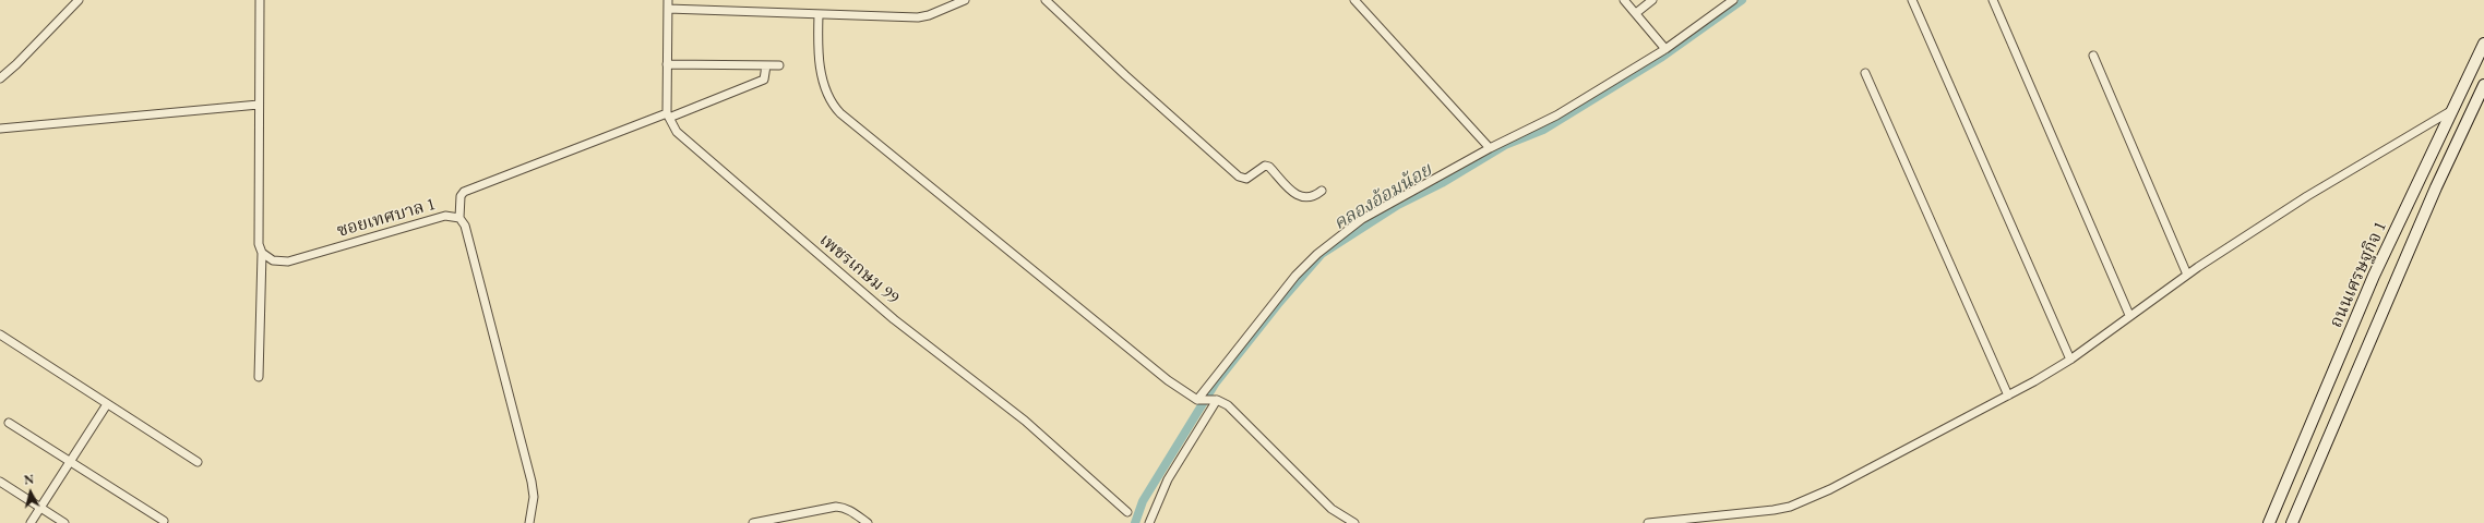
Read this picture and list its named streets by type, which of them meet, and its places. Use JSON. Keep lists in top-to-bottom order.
{
  "streets": {
    "main road": ["ถนนเศรษฐกิจ 1"],
    "street": ["ซอยเทศบาล 1", "เพชรเกษม 99"]
  },
  "water": ["คลองอ้อมน้อย"],
  "north": "top"
}
